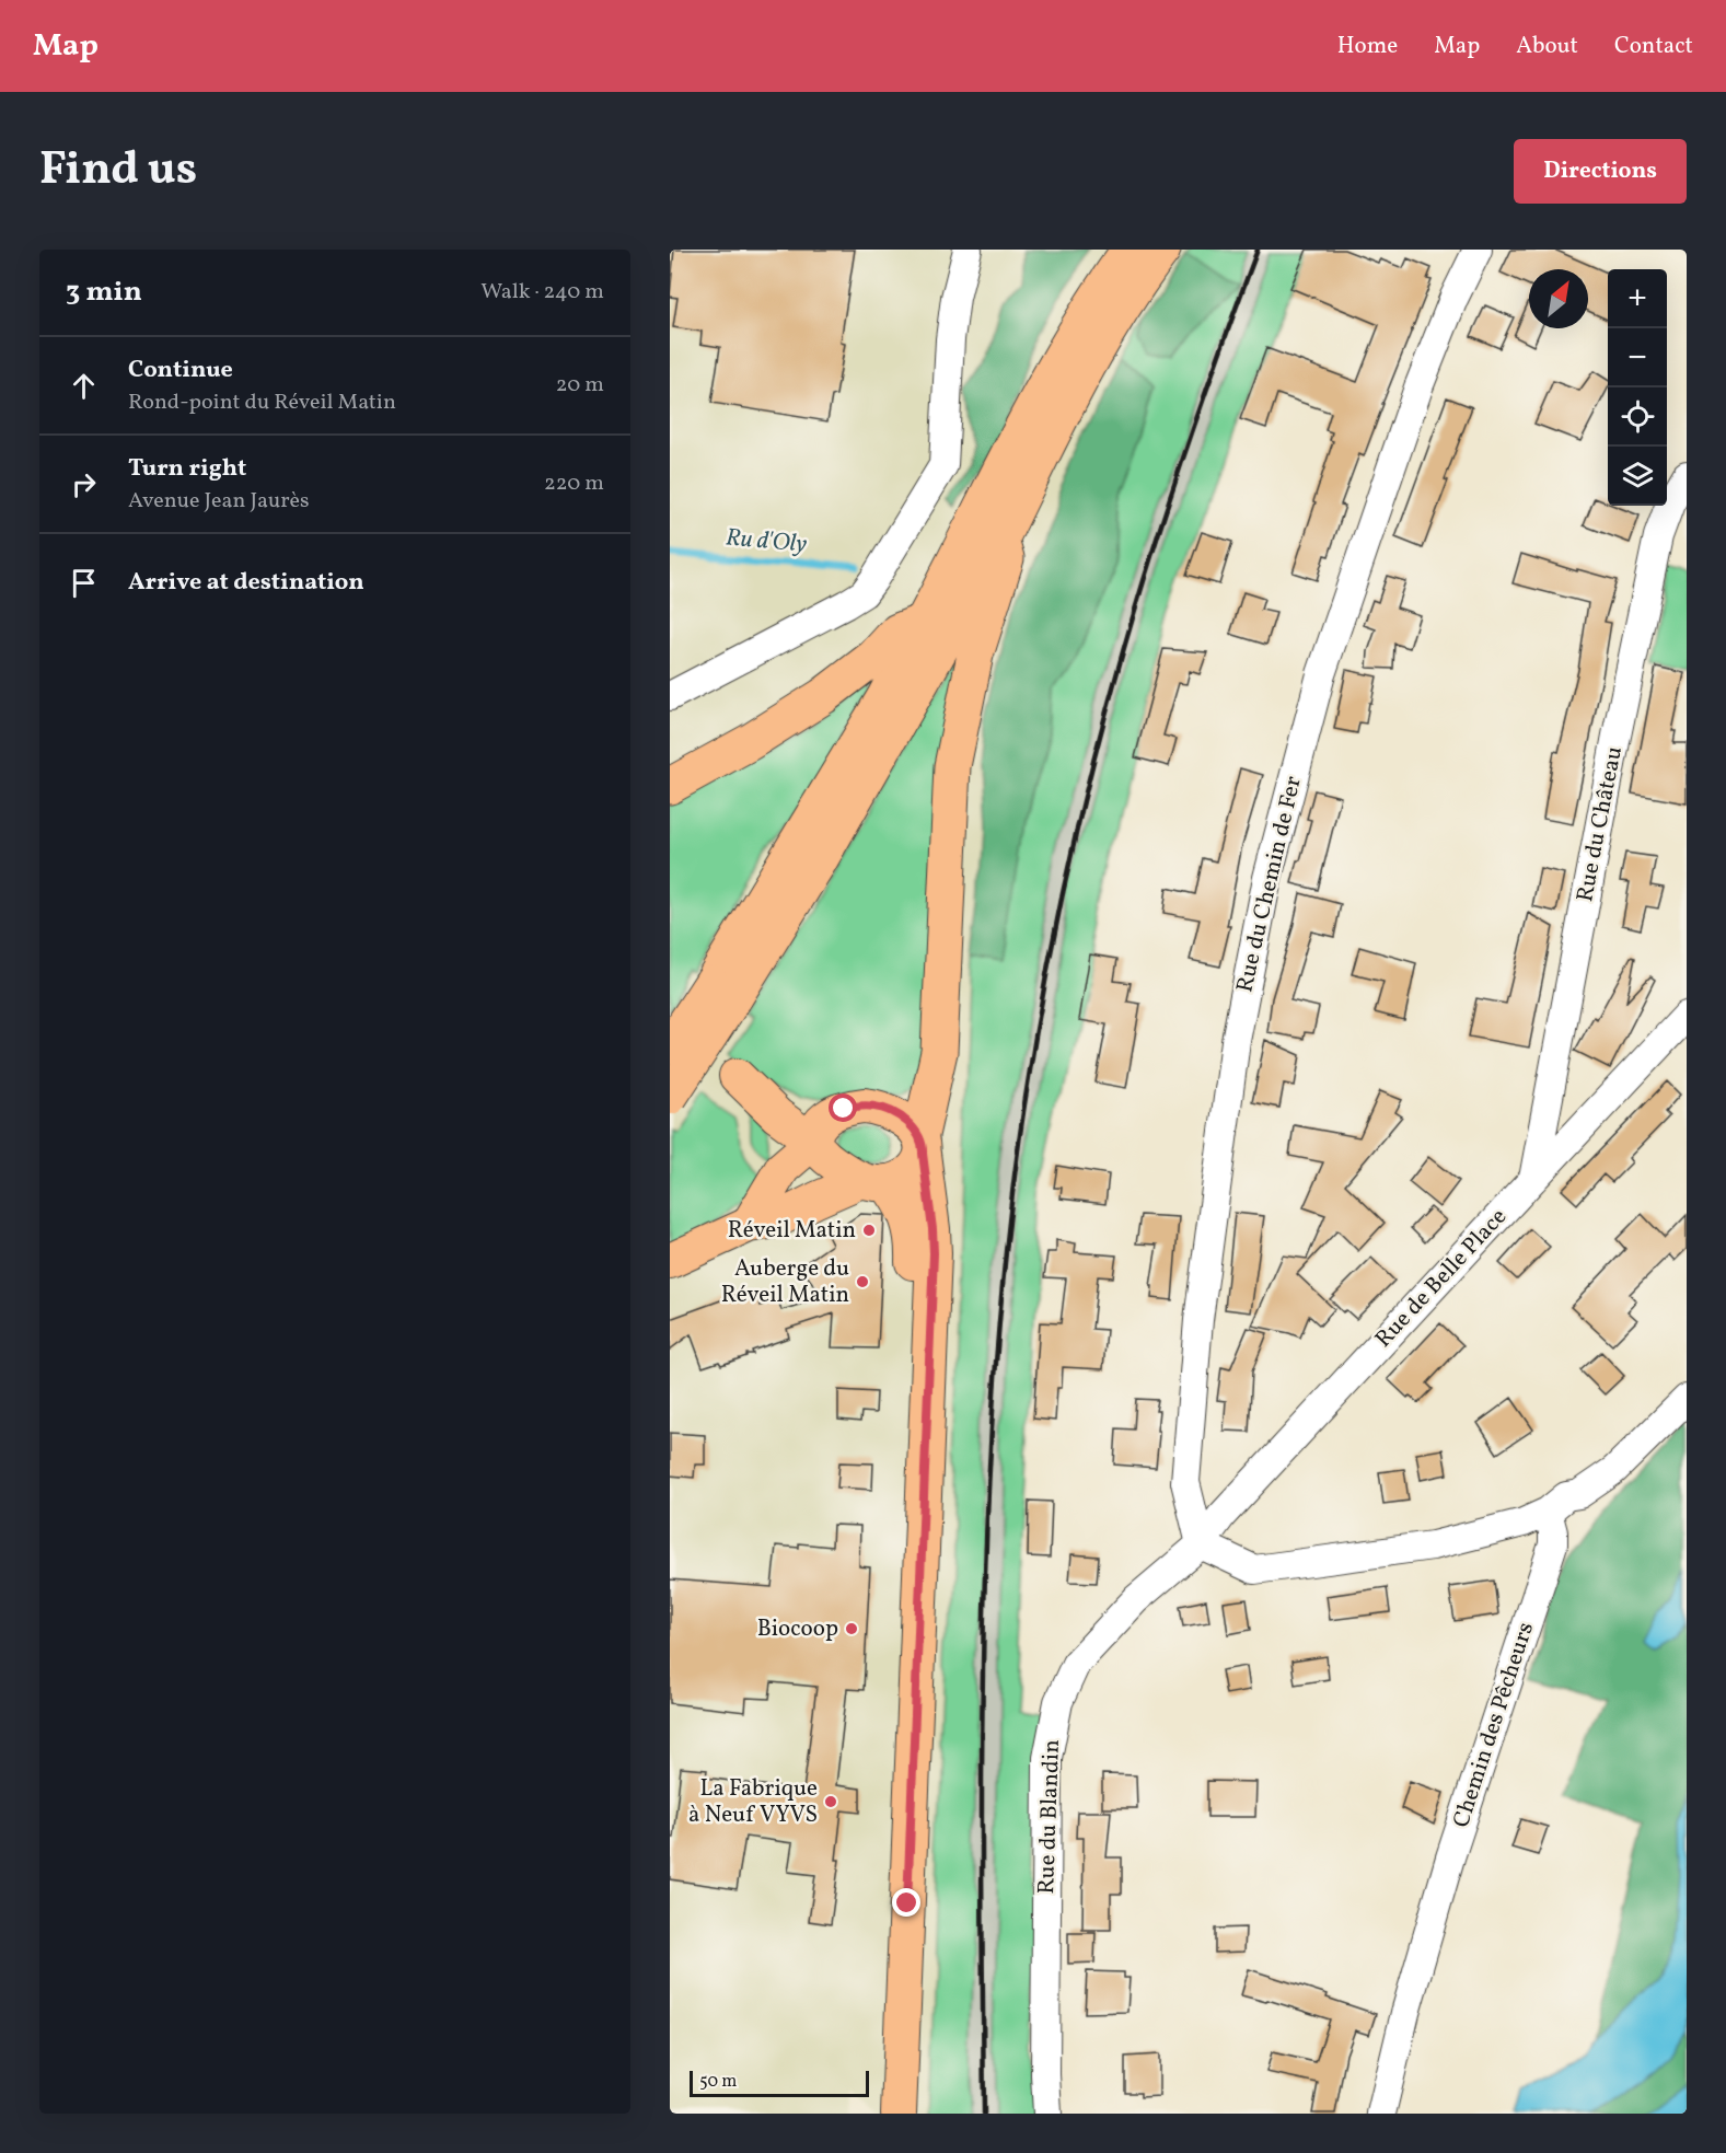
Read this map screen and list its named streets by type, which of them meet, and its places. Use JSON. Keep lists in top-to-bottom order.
{
  "streets": {
    "street": [
      "Rue du Château",
      "Rue du Chemin de Fer",
      "Rue de Belle Place",
      "Chemin des Pêcheurs",
      "Rue du Blandin"
    ]
  },
  "crossings": [
    ["Rue du Château", "Rue de Belle Place"],
    ["Rue du Chemin de Fer", "Rue de Belle Place"],
    ["Rue du Chemin de Fer", "Rue du Blandin"],
    ["Rue de Belle Place", "Rue du Blandin"]
  ],
  "water": ["Ru d'Oly"],
  "places": [
    "Réveil Matin",
    "Auberge du Réveil Matin",
    "Biocoop",
    "La Fabrique à Neuf VYVS"
  ],
  "scale_bar": "50 m",
  "north": "top right",
  "page": {
    "header": "Map",
    "nav": [
      "Home",
      "Map",
      "About",
      "Contact"
    ],
    "title": "Find us",
    "buttons": "Directions",
    "heading": ["3 min", "Walk · 240 m"],
    "map_buttons": ["+", "−"],
    "list": [
      ["Continue", "Rond-point du Réveil Matin", "20 m"],
      ["Turn right", "Avenue Jean Jaurès", "220 m"],
      "Arrive at destination"
    ],
    "scale": "50 m"
  }
}
